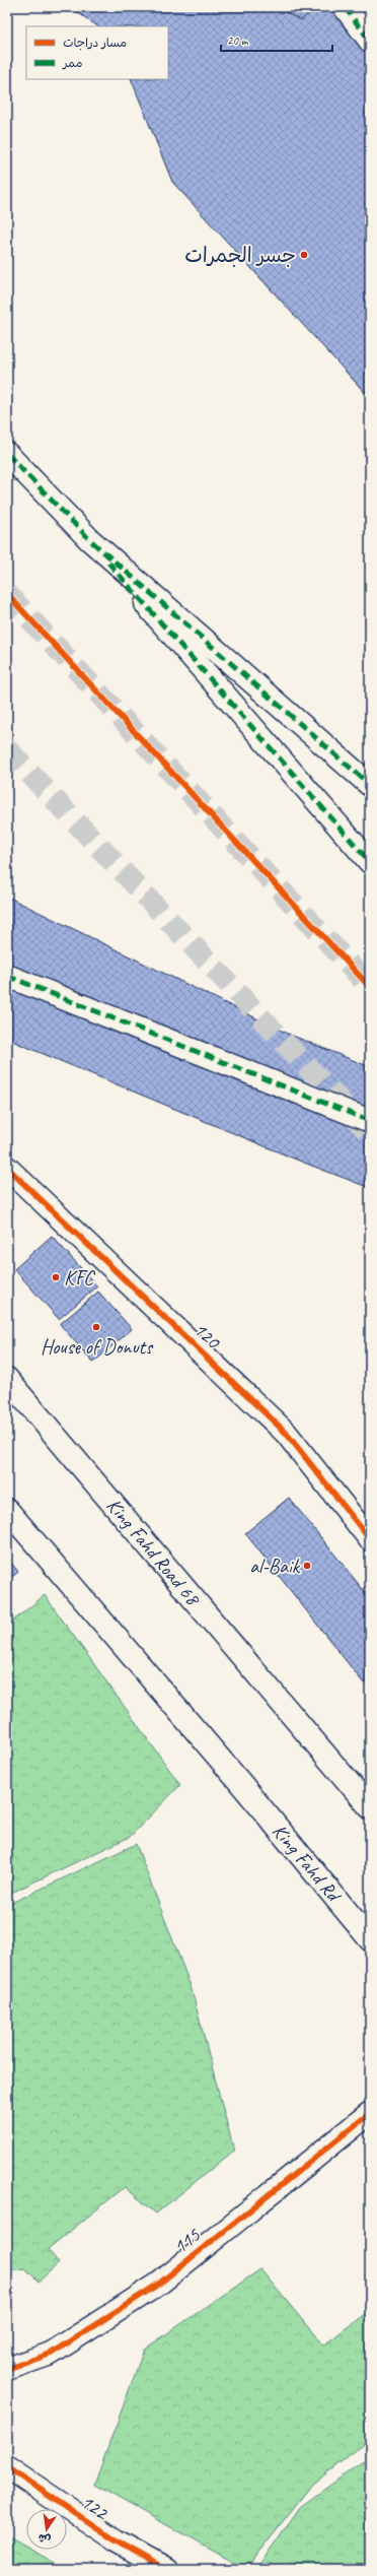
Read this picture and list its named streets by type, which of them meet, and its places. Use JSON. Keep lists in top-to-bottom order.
{
  "streets": {
    "street": [
      "120",
      "King Fahd Road 68",
      "King Fahd Rd",
      "115",
      "122"
    ]
  },
  "places": [
    "جسر الجمرات",
    "KFC",
    "House of Donuts",
    "al-Baik"
  ],
  "legend": ["مسار دراجات", "ممر"],
  "scale_bar": "20 m",
  "north": "bottom"
}
